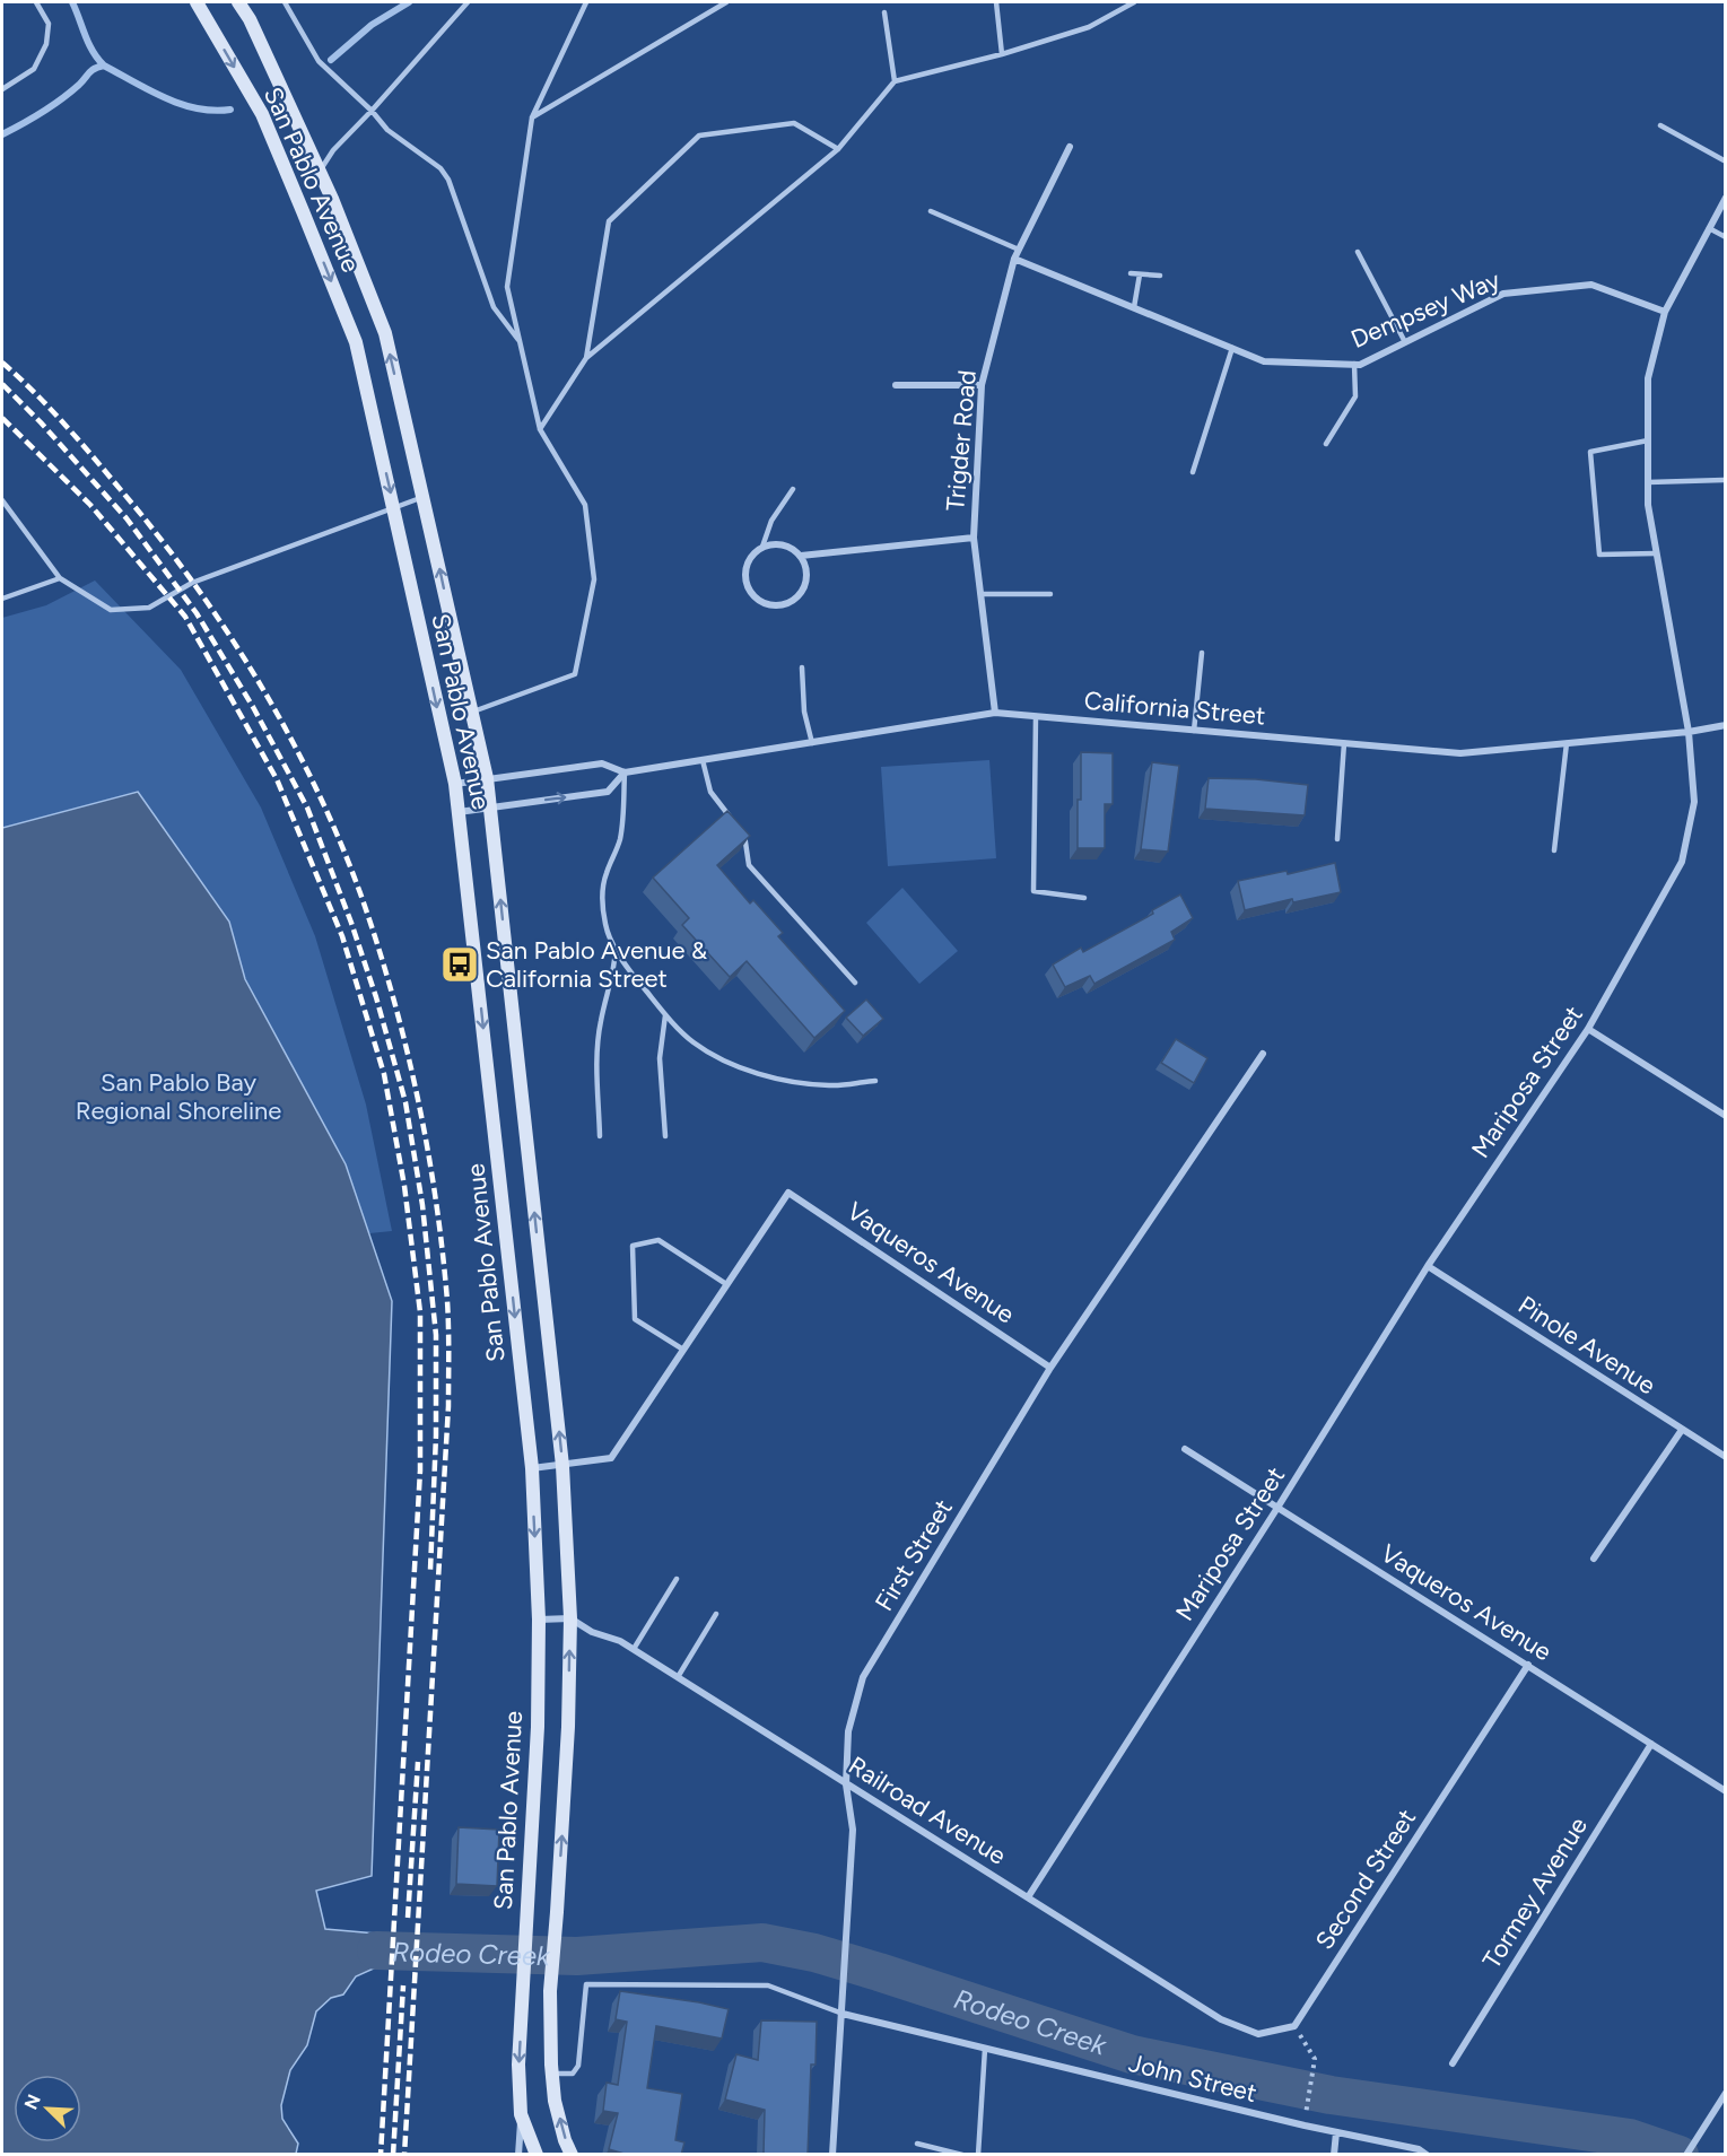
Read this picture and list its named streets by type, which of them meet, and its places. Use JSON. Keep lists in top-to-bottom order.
{
  "streets": {
    "main road": ["San Pablo Avenue"],
    "street": [
      "Dempsey Way",
      "Trigder Road",
      "California Street",
      "Mariposa Street",
      "Vaqueros Avenue",
      "Pinole Avenue",
      "First Street",
      "Railroad Avenue",
      "Second Street",
      "Tormey Avenue",
      "John Street"
    ]
  },
  "crossings": [
    ["San Pablo Avenue", "California Street"],
    ["San Pablo Avenue", "Railroad Avenue"],
    ["Dempsey Way", "Trigder Road"],
    ["Dempsey Way", "Mariposa Street"],
    ["Trigder Road", "California Street"],
    ["California Street", "Mariposa Street"],
    ["Mariposa Street", "Vaqueros Avenue"],
    ["Mariposa Street", "Pinole Avenue"],
    ["Mariposa Street", "Railroad Avenue"],
    ["Vaqueros Avenue", "First Street"],
    ["Vaqueros Avenue", "Second Street"],
    ["Vaqueros Avenue", "Tormey Avenue"],
    ["First Street", "Railroad Avenue"],
    ["First Street", "John Street"],
    ["Railroad Avenue", "Second Street"]
  ],
  "water": ["Rodeo Creek"],
  "parks": ["San Pablo Bay Regional Shoreline"],
  "places": {
    "bus stop": ["San Pablo Avenue & California Street"]
  },
  "north": "top left"
}
